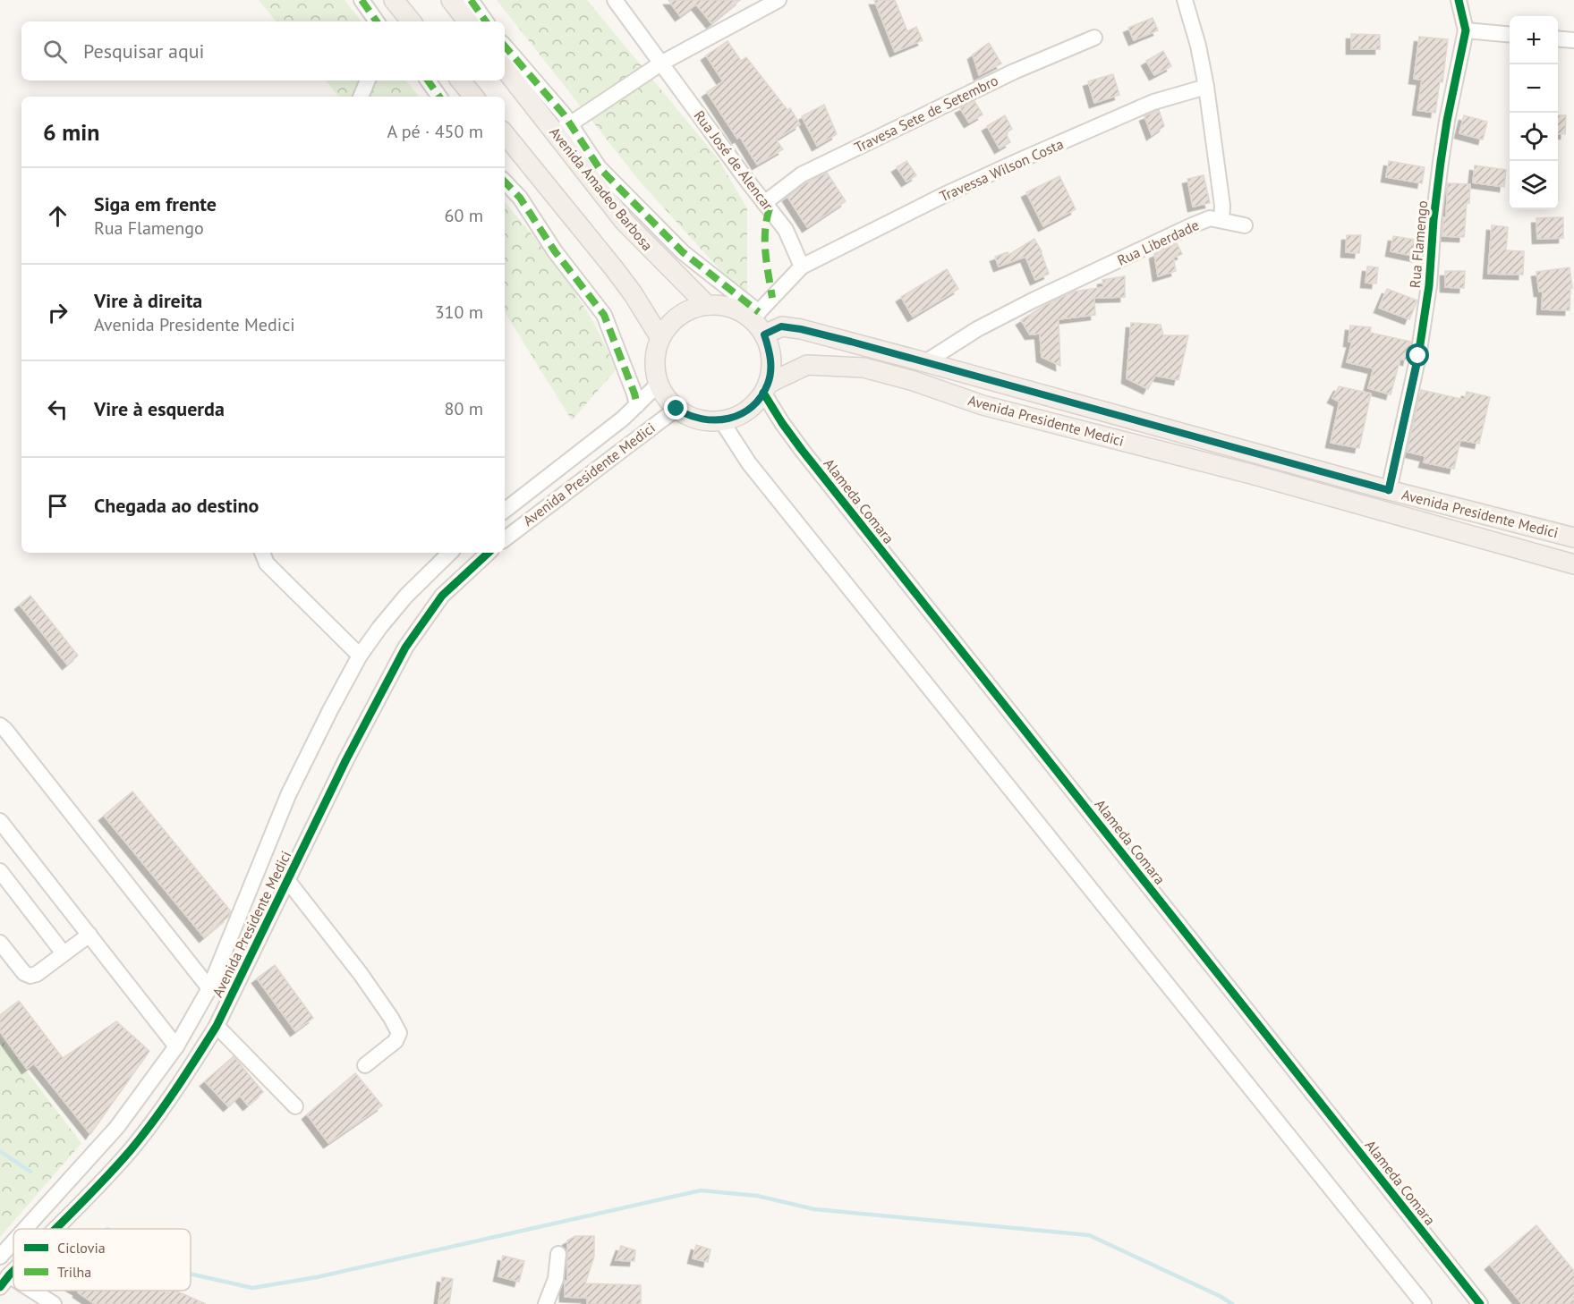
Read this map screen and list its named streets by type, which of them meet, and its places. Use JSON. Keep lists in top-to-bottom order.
{
  "streets": {
    "main road": ["Avenida Amadeo Barbosa", "Avenida Presidente Medici"],
    "street": [
      "Travesa Sete de Setembro",
      "Rua José de Alencar",
      "Travessa Wilson Costa",
      "Rua Liberdade",
      "Rua Flamengo",
      "Alameda Comara"
    ]
  },
  "crossings": [
    ["Travesa Sete de Setembro", "Rua José de Alencar"],
    ["Rua José de Alencar", "Travessa Wilson Costa"],
    ["Avenida Amadeo Barbosa", "Avenida Presidente Medici"],
    ["Avenida Amadeo Barbosa", "Alameda Comara"],
    ["Rua Liberdade", "Avenida Presidente Medici"],
    ["Rua Flamengo", "Avenida Presidente Medici"],
    ["Avenida Presidente Medici", "Alameda Comara"]
  ],
  "legend": ["Ciclovia", "Trilha"],
  "page": {
    "map_buttons": ["+", "−"],
    "search": "Pesquisar aqui",
    "heading": ["6 min", "A pé · 450 m"],
    "list": [
      ["Siga em frente", "Rua Flamengo", "60 m"],
      ["Vire à direita", "Avenida Presidente Medici", "310 m"],
      ["Vire à esquerda", "80 m"],
      "Chegada ao destino"
    ]
  }
}
